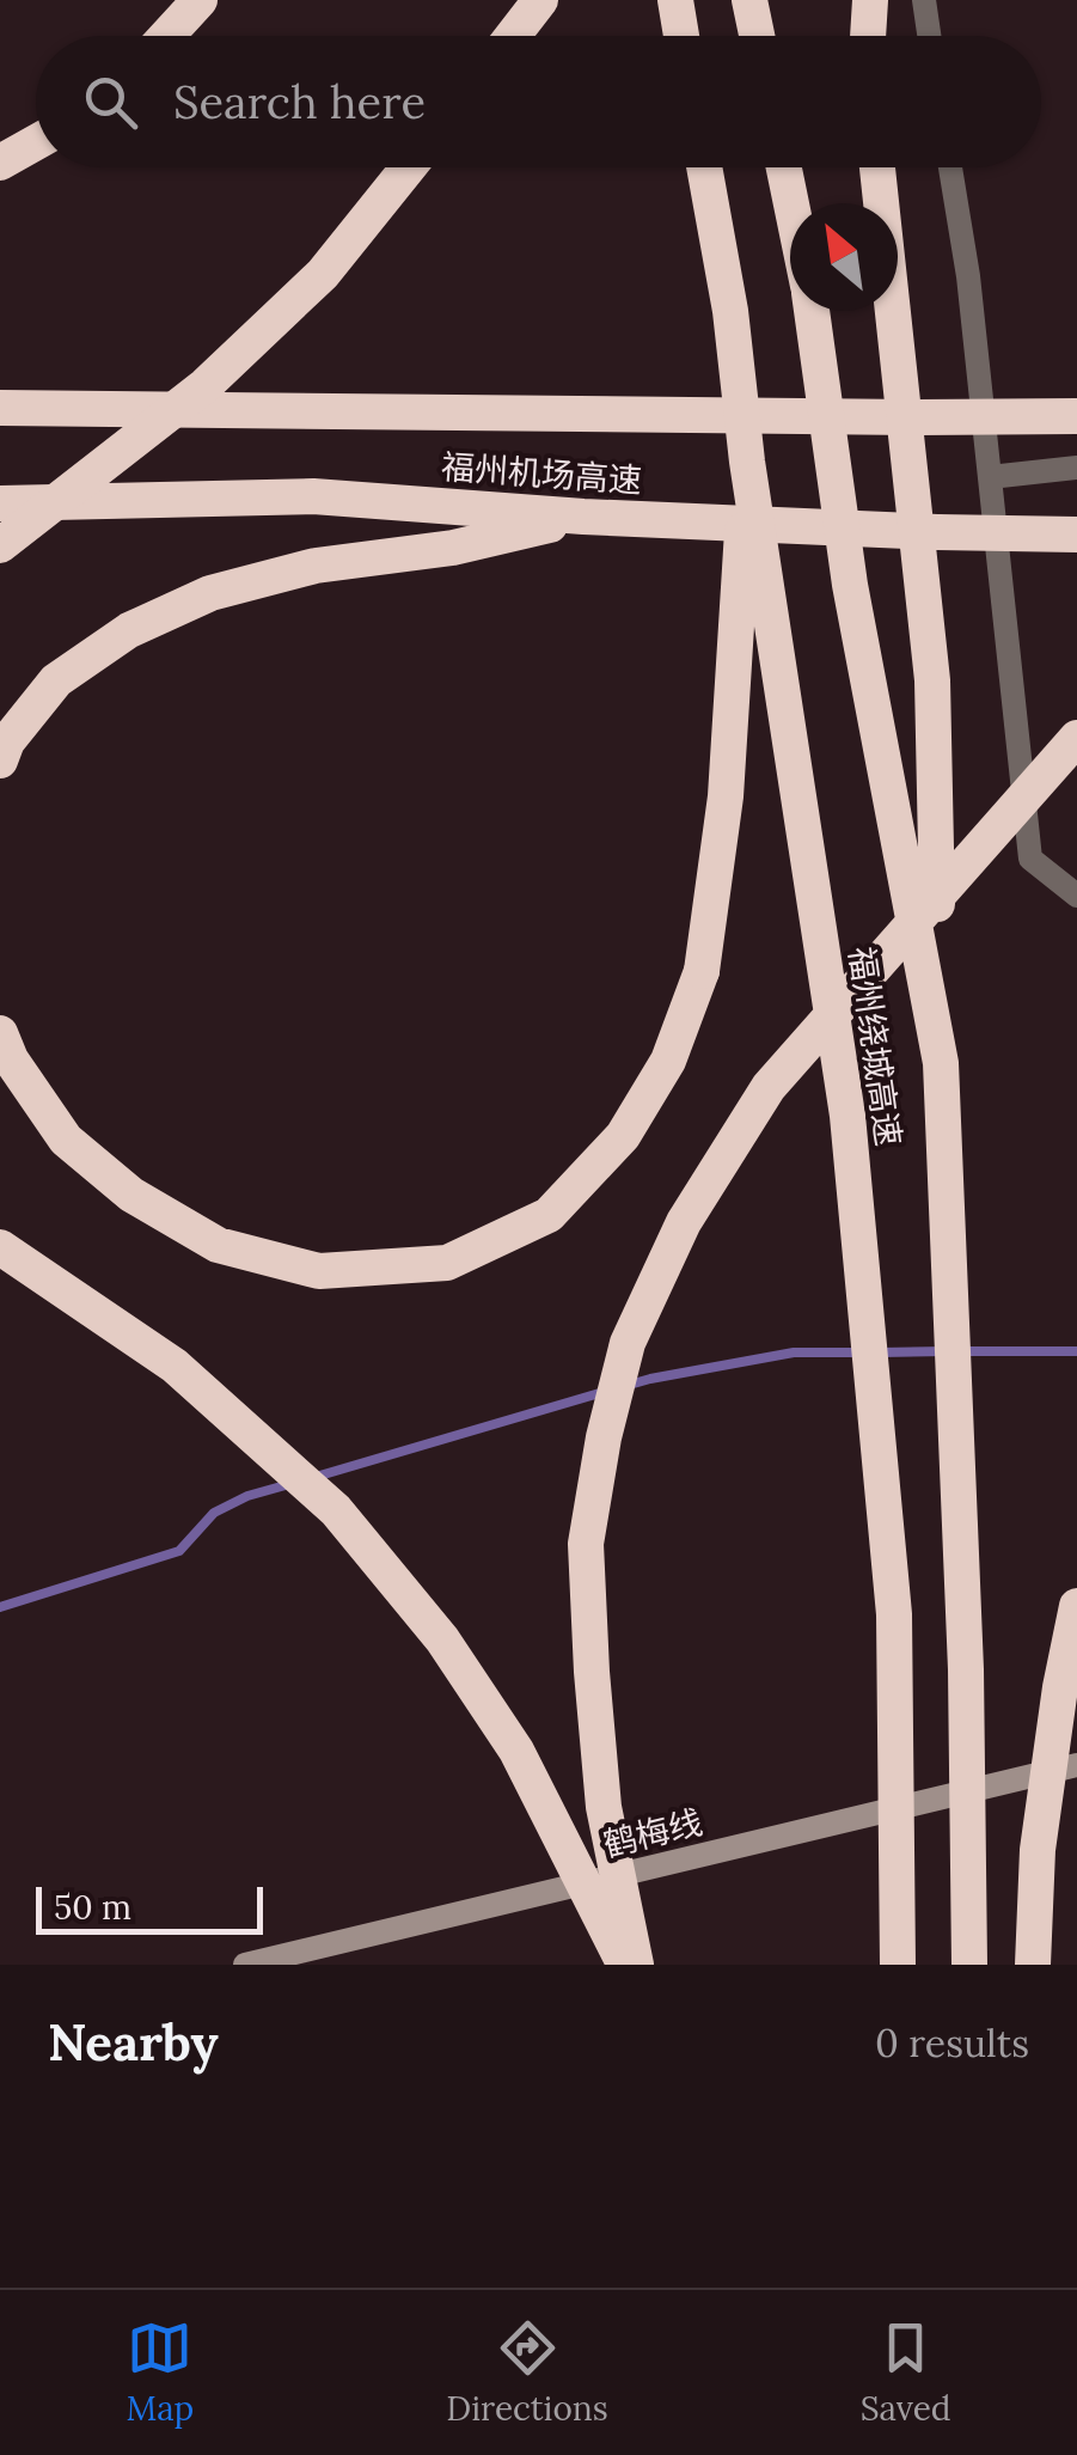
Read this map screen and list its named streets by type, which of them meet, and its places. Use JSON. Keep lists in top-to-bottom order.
{
  "streets": {
    "highway": ["福州机场高速", "福州绕城高速"],
    "street": ["鹤梅线"]
  },
  "scale_bar": "50 m",
  "north": "top left",
  "page": {
    "search": "Search here",
    "scale": "50 m",
    "heading": ["Nearby", "0 results"],
    "nav": ["Map", "Directions", "Saved"]
  }
}
